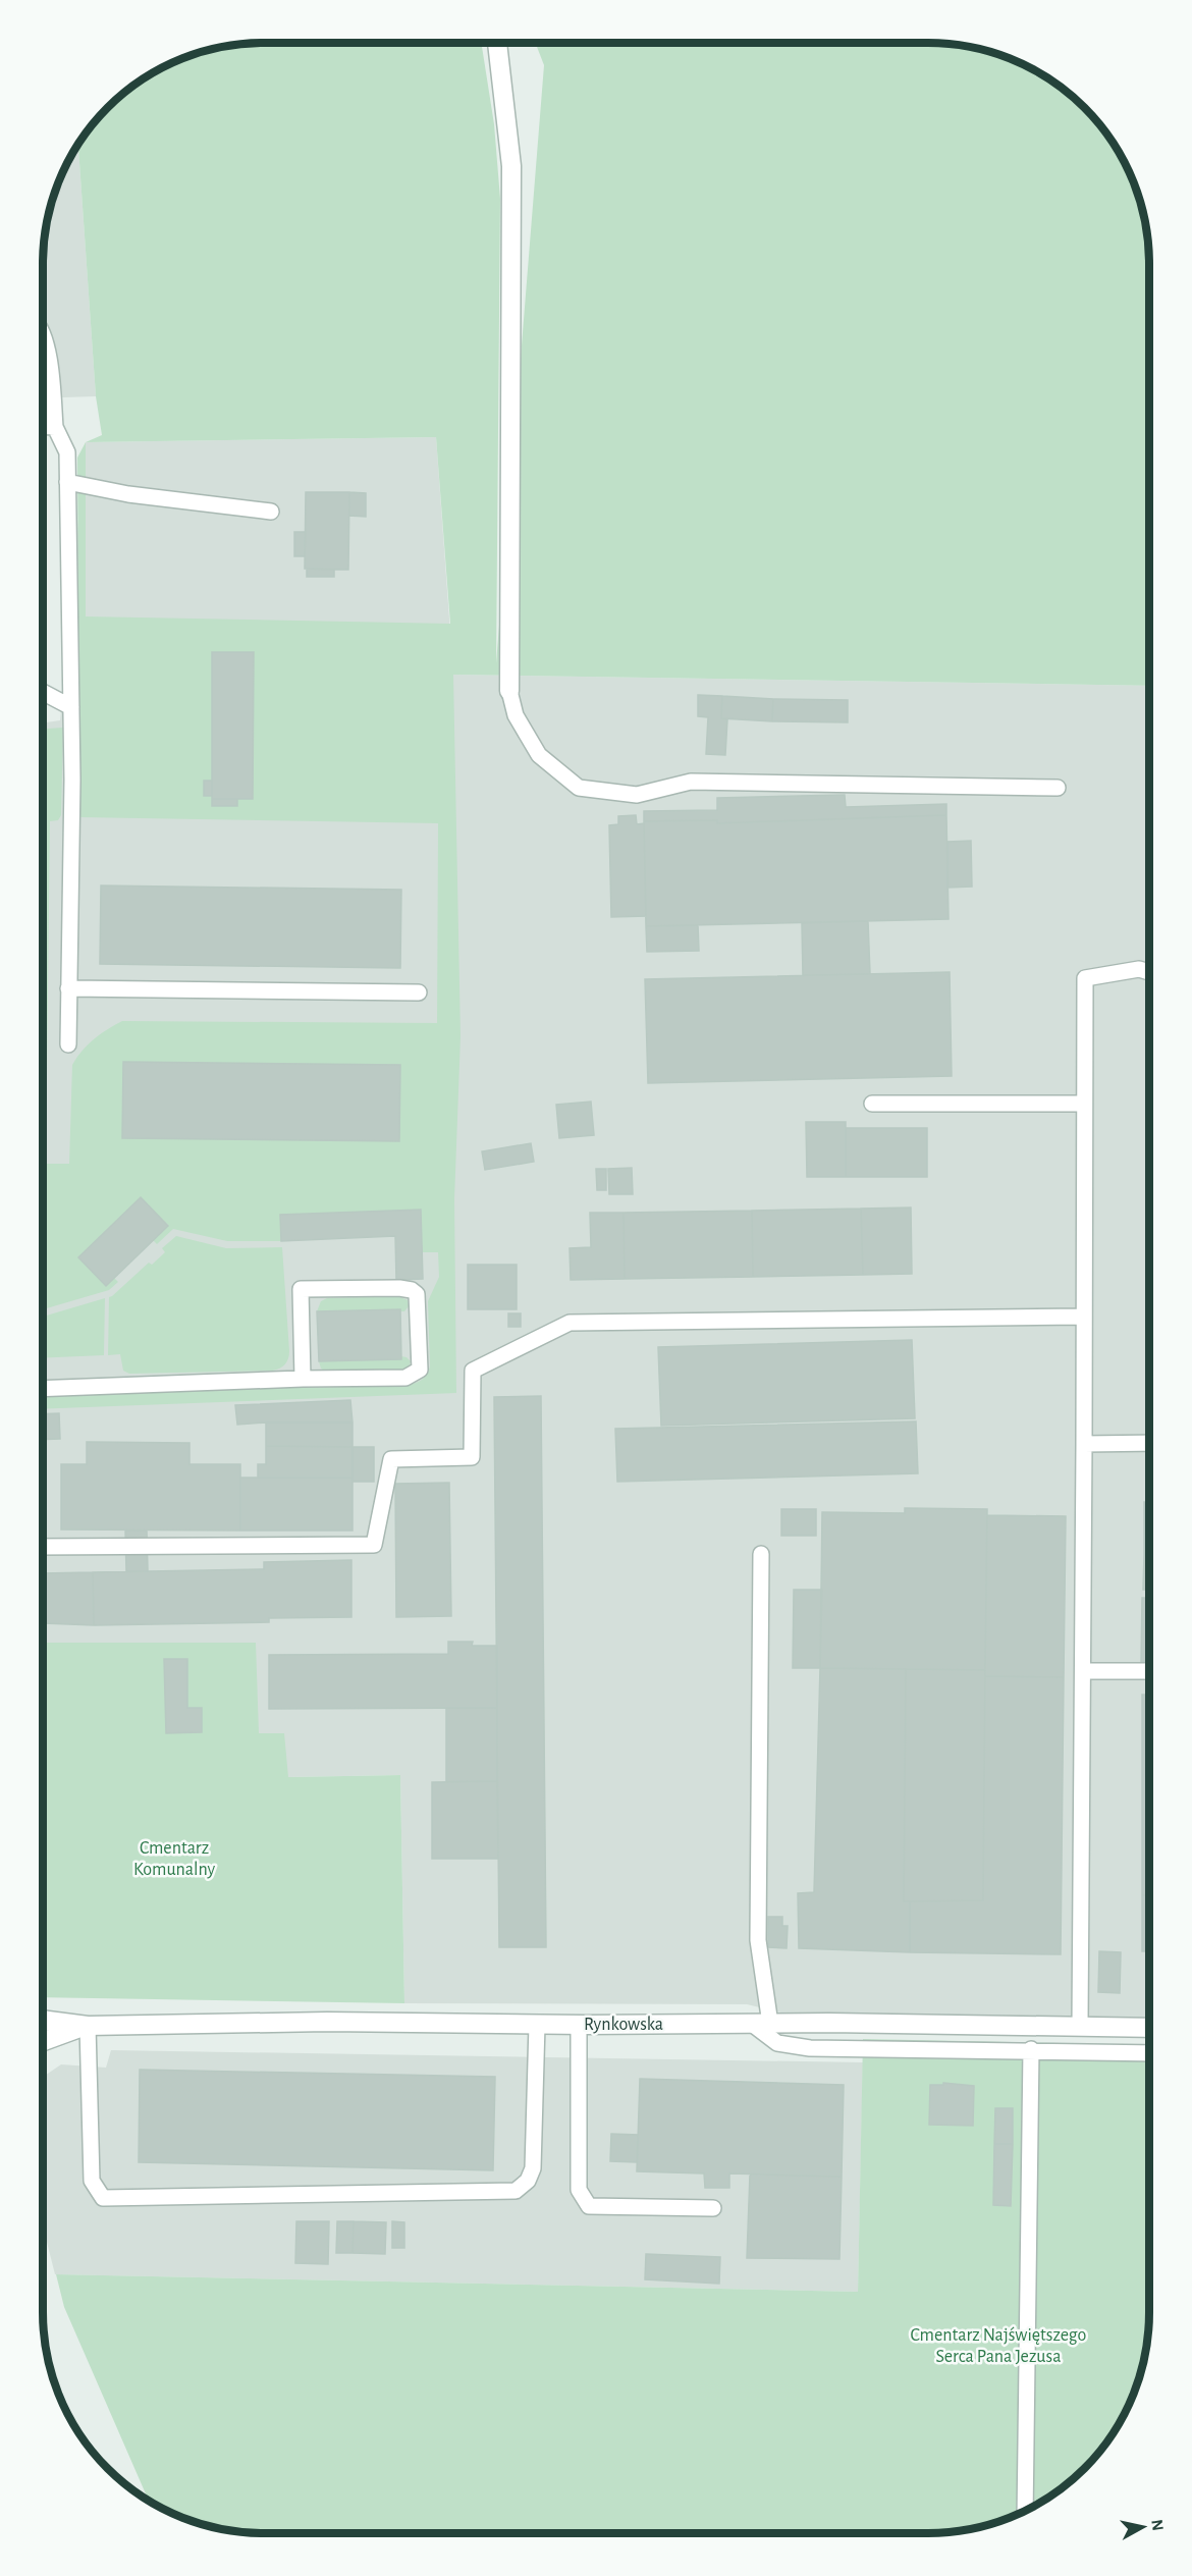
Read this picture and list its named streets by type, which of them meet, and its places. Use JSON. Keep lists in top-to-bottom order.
{
  "streets": {
    "street": ["Rynkowska"]
  },
  "parks": ["Cmentarz Komunalny", "Cmentarz Najświętszego Serca Pana Jezusa"],
  "north": "right"
}
